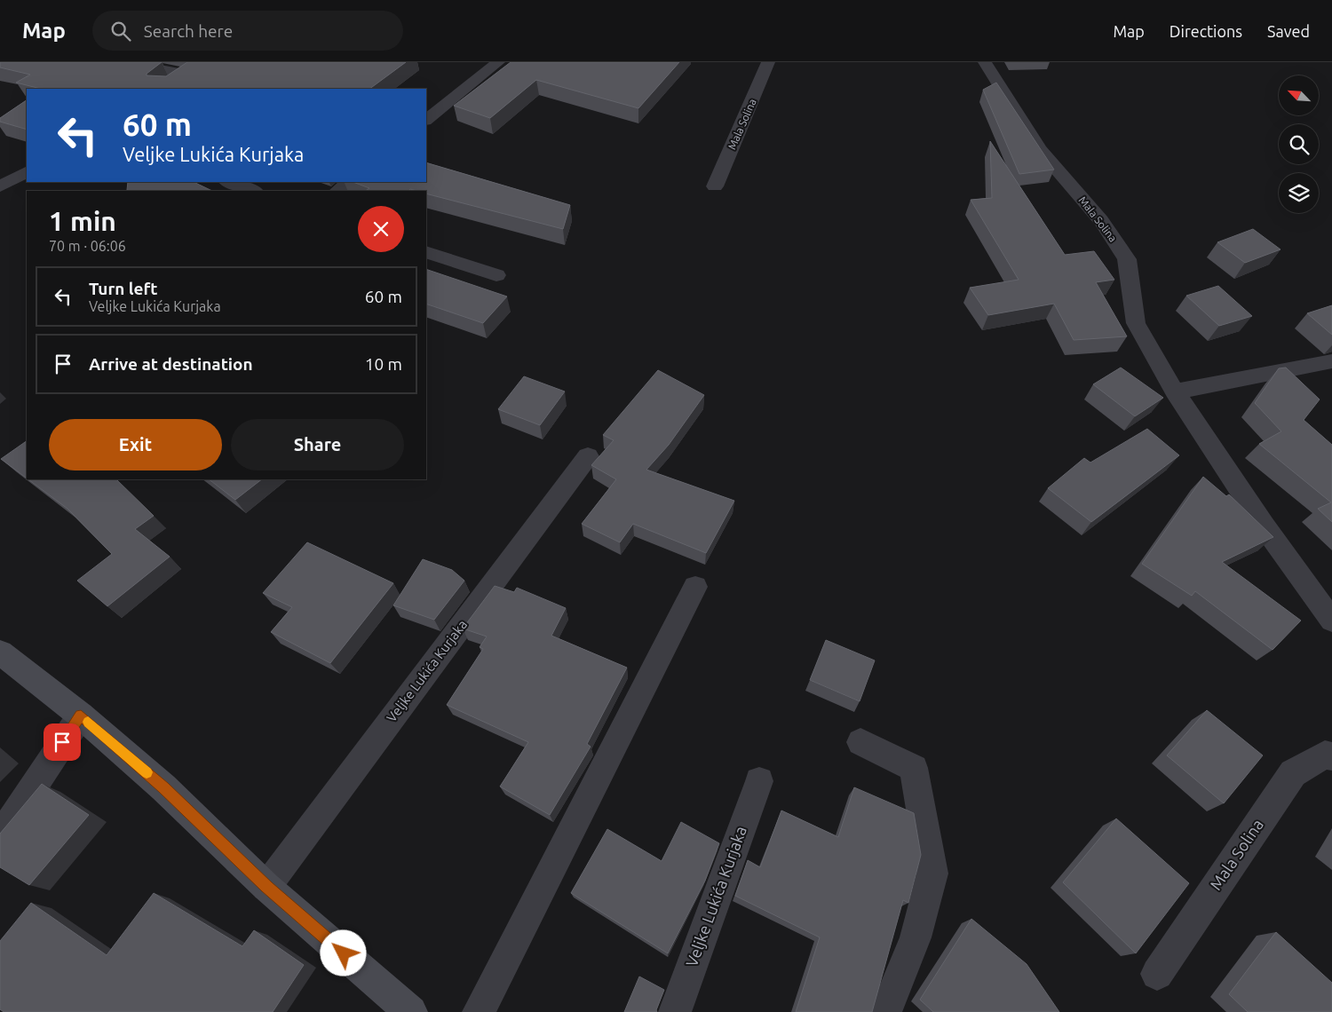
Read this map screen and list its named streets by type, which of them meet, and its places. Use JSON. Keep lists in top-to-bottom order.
{
  "streets": {
    "street": ["Mala Solina", "Veljke Lukića Kurjaka"]
  },
  "north": "top left",
  "page": {
    "header": "Map",
    "search": "Search here",
    "nav": ["Map", "Directions", "Saved"],
    "turn": ["60 m", "Veljke Lukića Kurjaka"],
    "heading": ["1 min", "70 m · 06:06"],
    "list": [
      {
        "name": "Turn left",
        "note": "Veljke Lukića Kurjaka",
        "value": "60 m"
      },
      {
        "name": "Arrive at destination",
        "value": "10 m"
      }
    ],
    "buttons": ["Exit", "Share"]
  }
}
